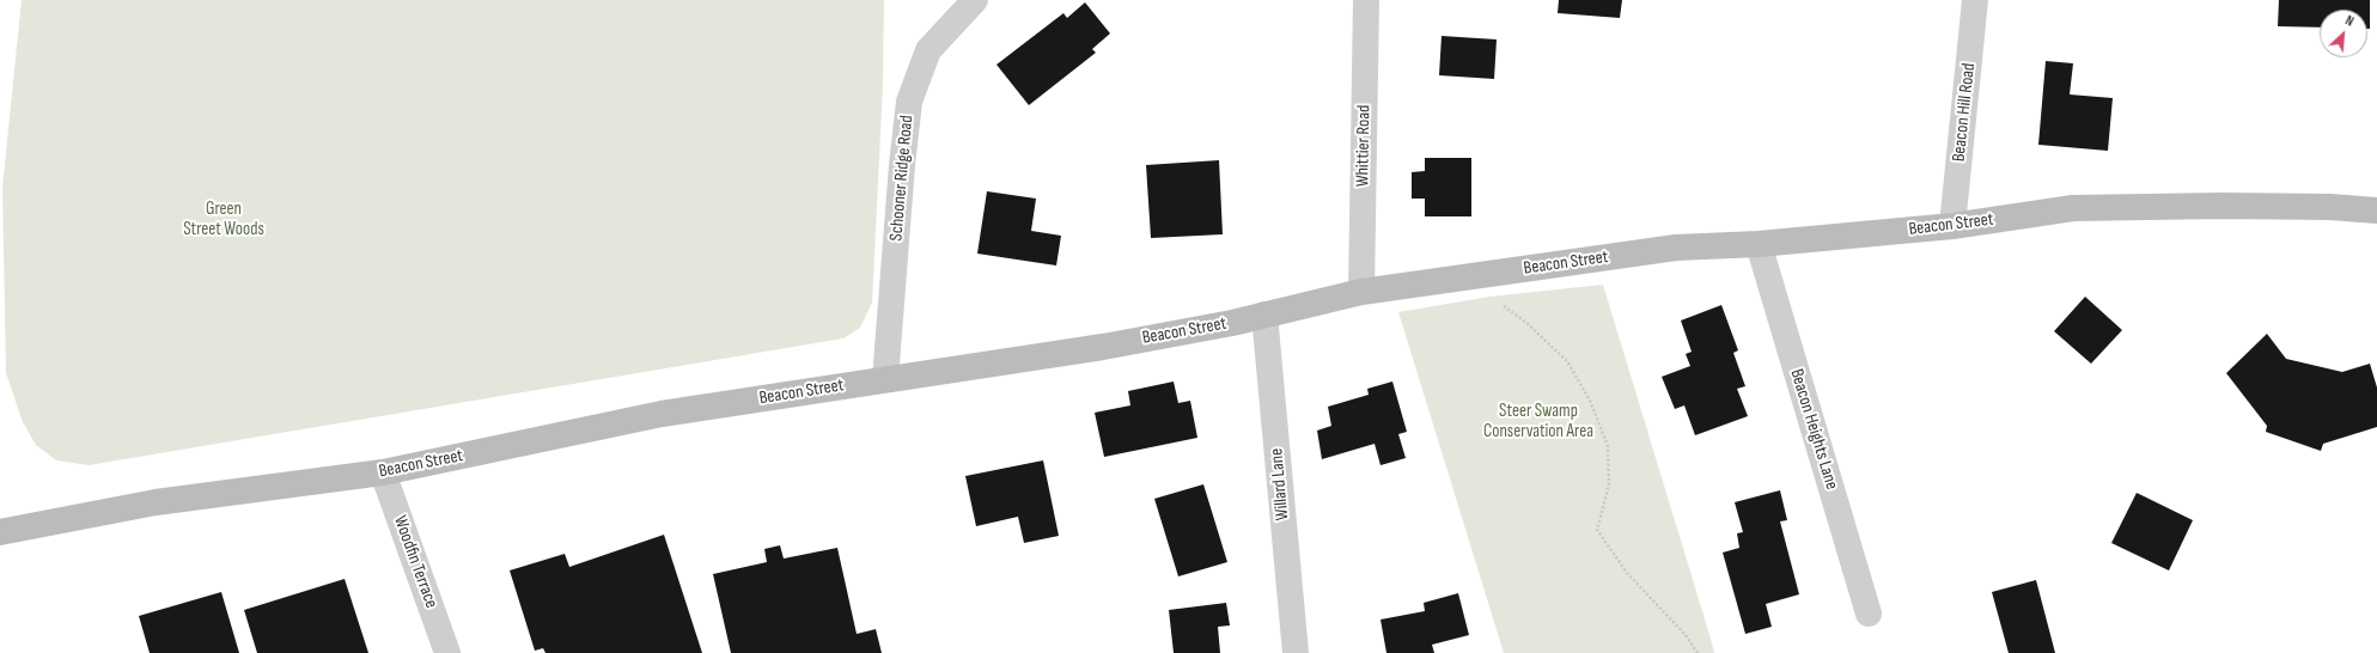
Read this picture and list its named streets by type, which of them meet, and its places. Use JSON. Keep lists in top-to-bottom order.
{
  "streets": {
    "street": [
      "Beacon Hill Road",
      "Whittier Road",
      "Schooner Ridge Road",
      "Beacon Street",
      "Beacon Heights Lane",
      "Willard Lane",
      "Woodfin Terrace"
    ]
  },
  "crossings": [
    ["Beacon Hill Road", "Beacon Street"],
    ["Whittier Road", "Beacon Street"],
    ["Schooner Ridge Road", "Beacon Street"],
    ["Beacon Street", "Beacon Heights Lane"],
    ["Beacon Street", "Willard Lane"],
    ["Beacon Street", "Woodfin Terrace"]
  ],
  "parks": ["Green Street Woods", "Steer Swamp Conservation Area"],
  "north": "top right"
}
